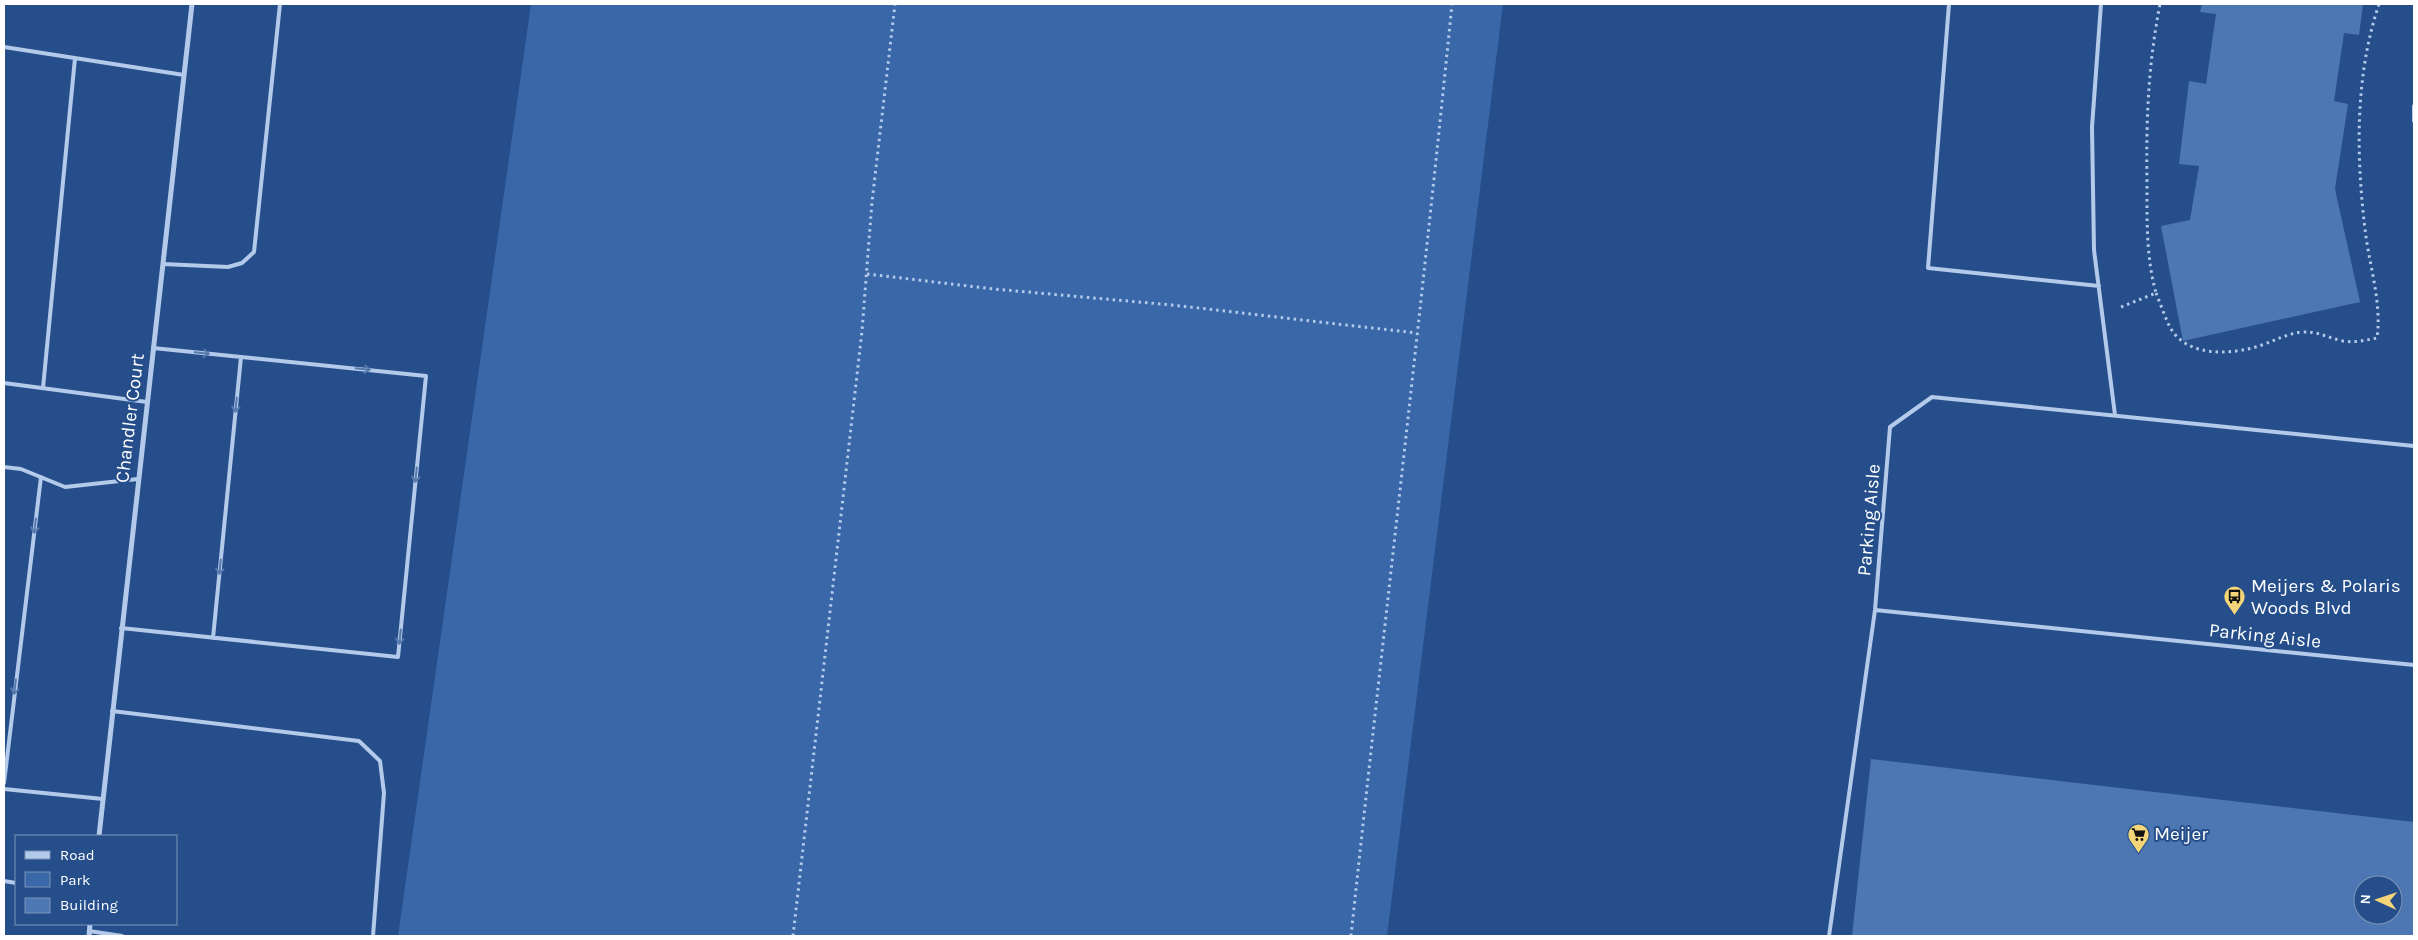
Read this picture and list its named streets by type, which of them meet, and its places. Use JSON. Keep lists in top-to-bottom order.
{
  "streets": {
    "street": ["Chandler Court"],
    "lane": ["Parking Aisle"]
  },
  "places": {
    "bus stop": ["Meijers & Polaris Woods Blvd"],
    "supermarket": ["Meijer"]
  },
  "legend": ["Road", "Park", "Building"],
  "north": "left"
}
